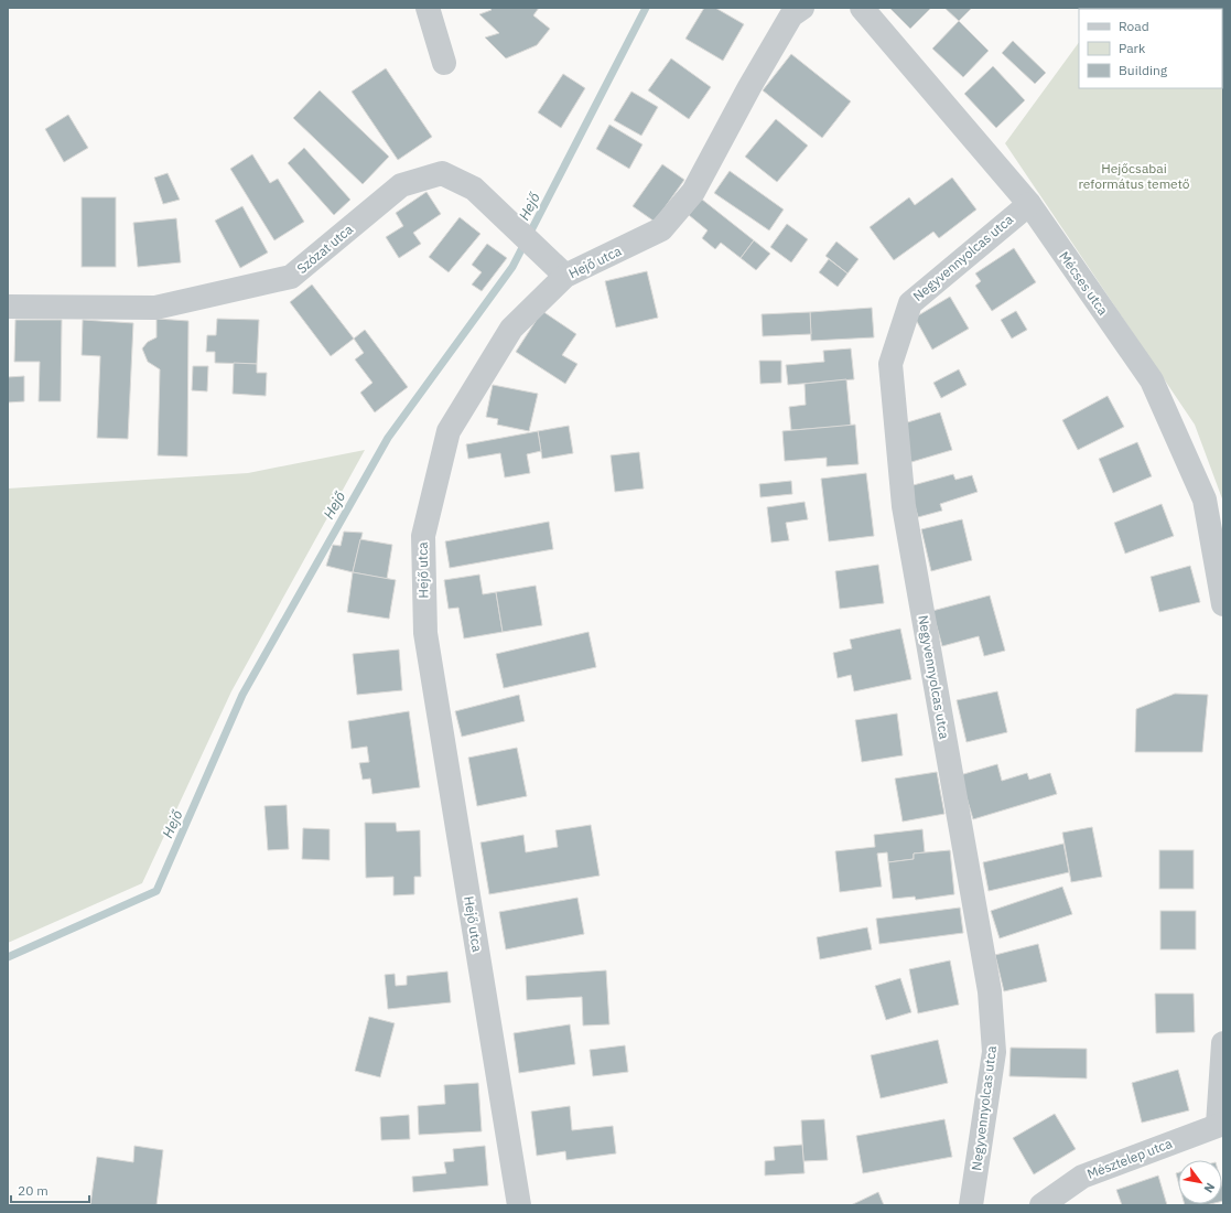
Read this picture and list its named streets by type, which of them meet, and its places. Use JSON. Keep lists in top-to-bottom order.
{
  "streets": {
    "street": [
      "Szózat utca",
      "Negyvennyolcas utca",
      "Hejő utca",
      "Mécses utca",
      "Mésztelep utca"
    ]
  },
  "crossings": [
    ["Szózat utca", "Hejő utca"],
    ["Negyvennyolcas utca", "Mécses utca"]
  ],
  "water": ["Hejő"],
  "parks": ["Hejőcsabai református temető"],
  "legend": ["Road", "Park", "Building"],
  "scale_bar": "20 m",
  "north": "bottom right"
}
